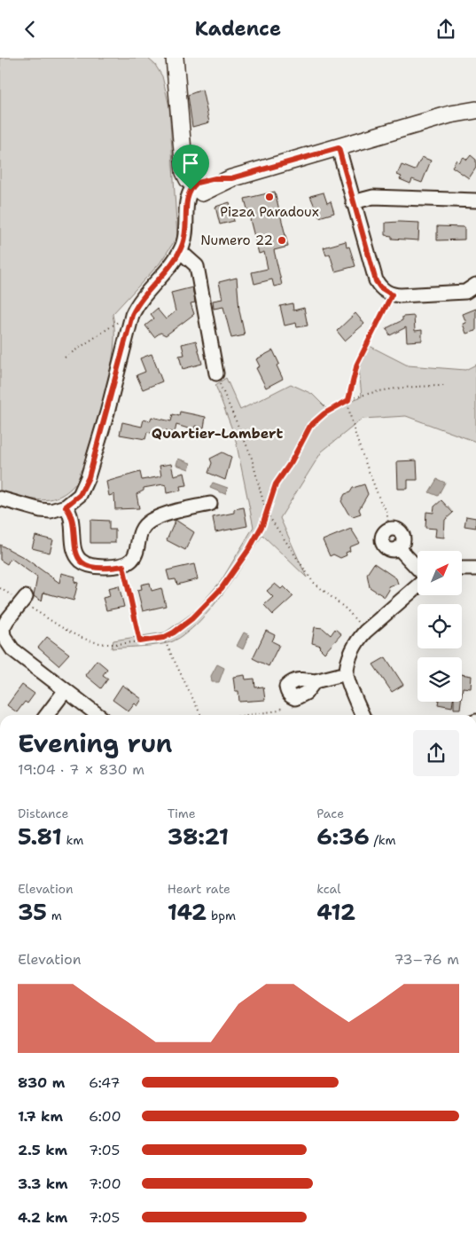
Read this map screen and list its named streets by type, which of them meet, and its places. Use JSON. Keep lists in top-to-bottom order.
{
  "districts": ["Quartier-Lambert"],
  "places": ["Pizza Paradoux", "Numero 22"],
  "north": "top right",
  "page": {
    "header": "Kadence",
    "heading": ["Evening run", "19:04 · 7 × 830 m"],
    "stats": [
      ["Distance", "5.81 km"],
      ["Time", "38:21"],
      ["Pace", "6:36 /km"],
      ["Elevation", "35 m"],
      ["Heart rate", "142 bpm"],
      ["kcal", "412"]
    ],
    "chart": ["Elevation", "73–76 m"],
    "list": [
      {
        "name": "830 m",
        "note": "6:47"
      },
      {
        "name": "1.7 km",
        "note": "6:00"
      },
      {
        "name": "2.5 km",
        "note": "7:05"
      },
      {
        "name": "3.3 km",
        "note": "7:00"
      },
      {
        "name": "4.2 km",
        "note": "7:05"
      }
    ]
  }
}
